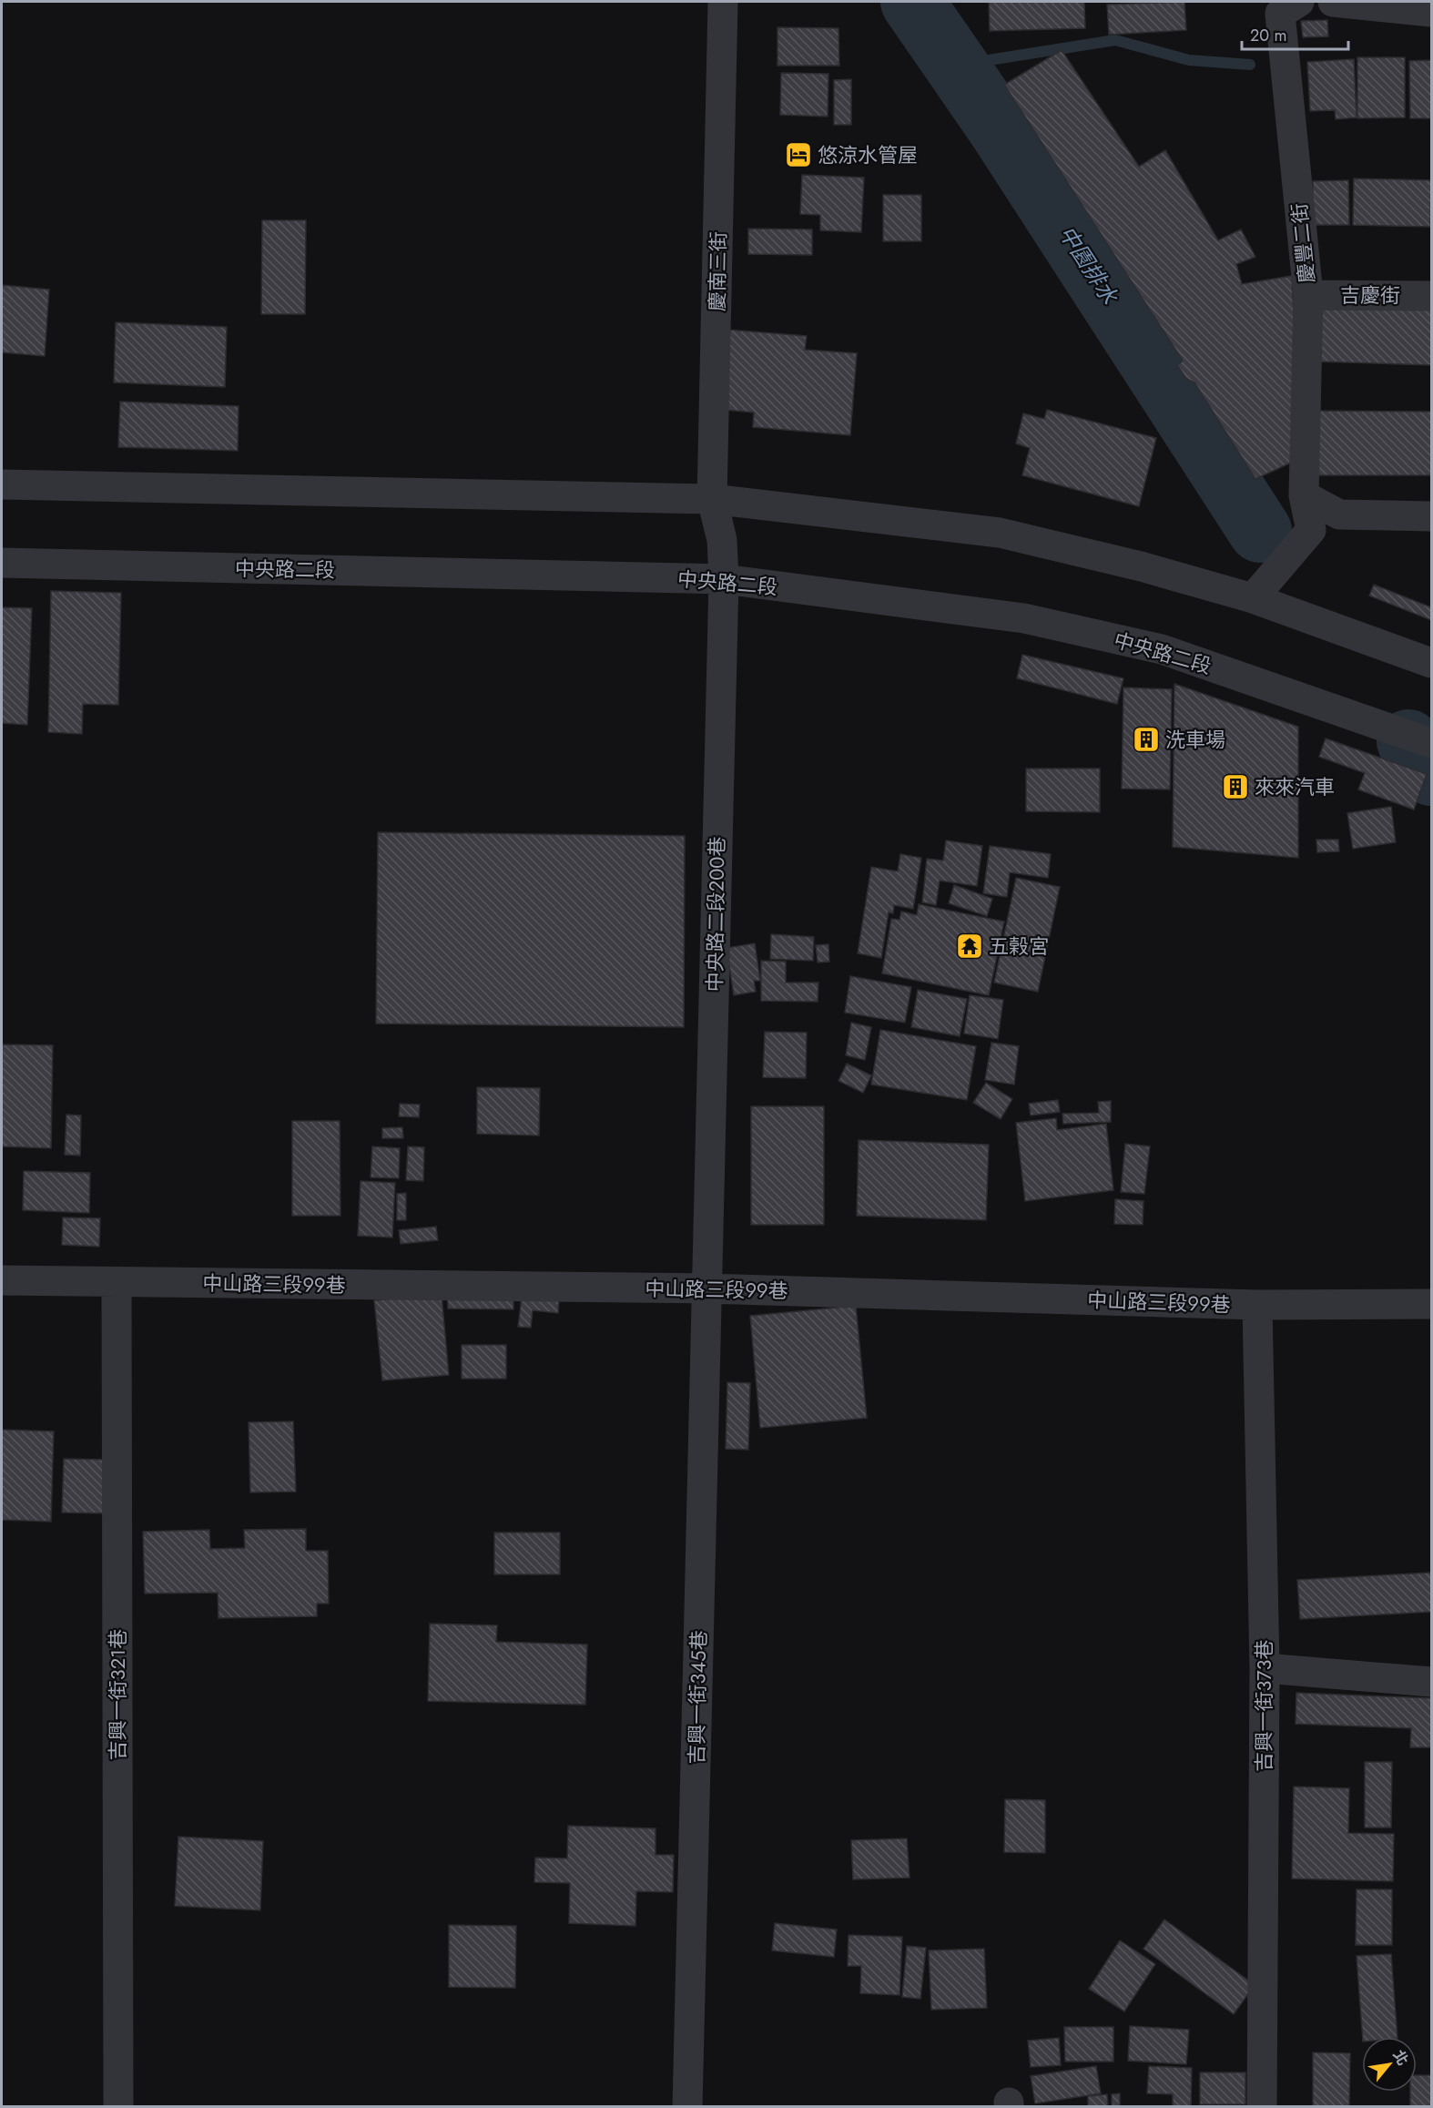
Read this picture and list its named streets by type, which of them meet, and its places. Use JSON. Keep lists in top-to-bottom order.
{
  "streets": {
    "street": [
      "慶豐二街",
      "慶南三街",
      "吉慶街",
      "中央路二段",
      "中央路二段200巷",
      "中山路三段99巷",
      "吉興一街321巷",
      "吉興一街345巷",
      "吉興一街373巷"
    ]
  },
  "crossings": [
    ["慶豐二街", "吉慶街"],
    ["慶南三街", "中央路二段200巷"],
    ["中央路二段", "中央路二段200巷"],
    ["中央路二段200巷", "中山路三段99巷"],
    ["中央路二段200巷", "吉興一街345巷"],
    ["中山路三段99巷", "吉興一街321巷"],
    ["中山路三段99巷", "吉興一街345巷"],
    ["中山路三段99巷", "吉興一街373巷"]
  ],
  "water": ["中園排水"],
  "places": {
    "hotel": ["悠涼水管屋"],
    "building": ["洗車場", "來來汽車"],
    "temple": ["五榖宮"]
  },
  "scale_bar": "20 m",
  "north": "top right"
}
